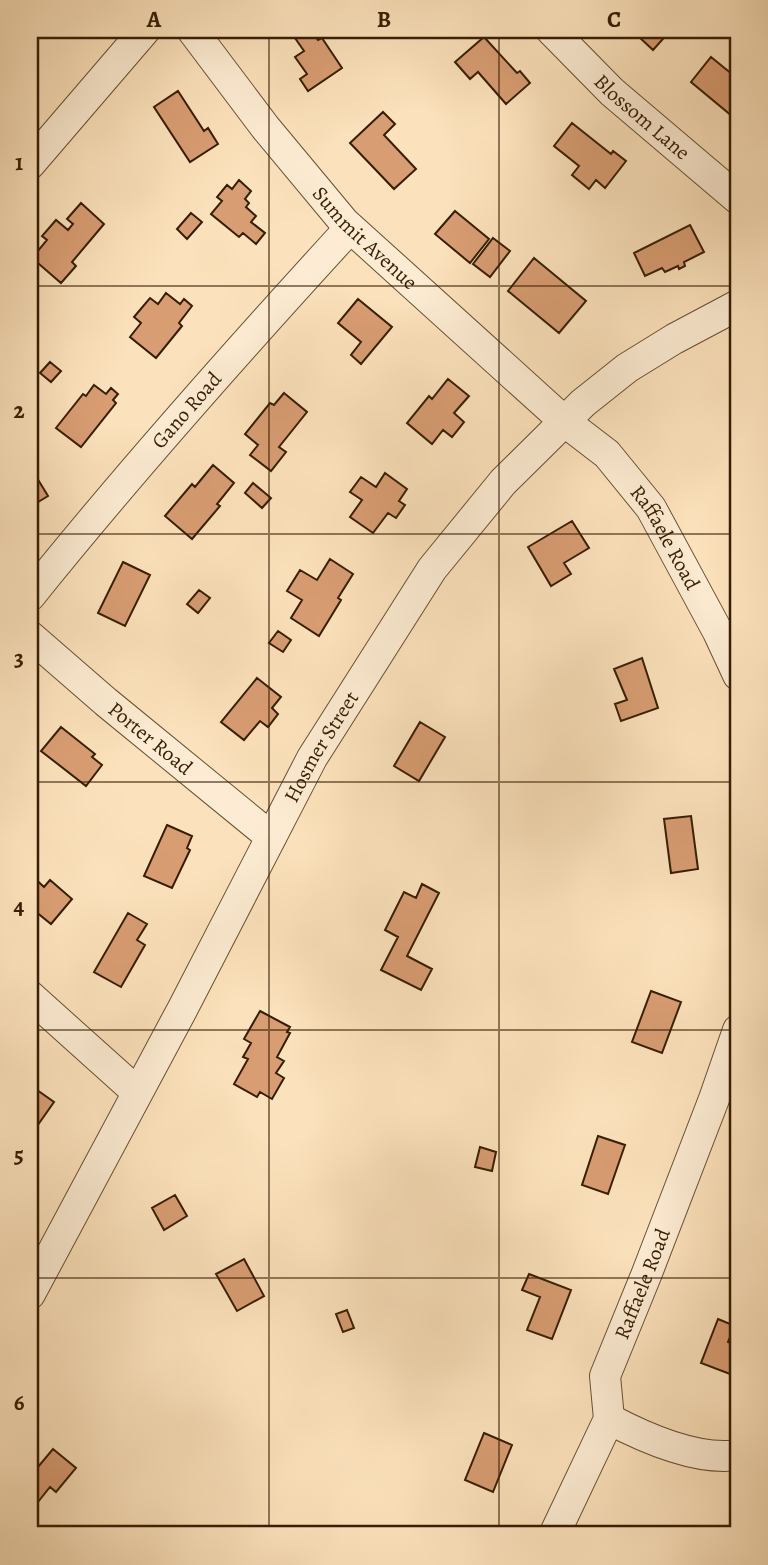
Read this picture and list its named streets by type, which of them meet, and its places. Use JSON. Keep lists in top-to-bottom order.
{
  "streets": {
    "street": [
      "Blossom Lane",
      "Summit Avenue",
      "Gano Road",
      "Raffaele Road",
      "Porter Road",
      "Hosmer Street"
    ]
  },
  "crossings": [
    ["Summit Avenue", "Gano Road"],
    ["Summit Avenue", "Raffaele Road"],
    ["Summit Avenue", "Hosmer Street"],
    ["Raffaele Road", "Hosmer Street"],
    ["Porter Road", "Hosmer Street"]
  ],
  "grid": {
    "columns": ["A", "B", "C"],
    "rows": [
      "1",
      "2",
      "3",
      "4",
      "5",
      "6"
    ]
  }
}
